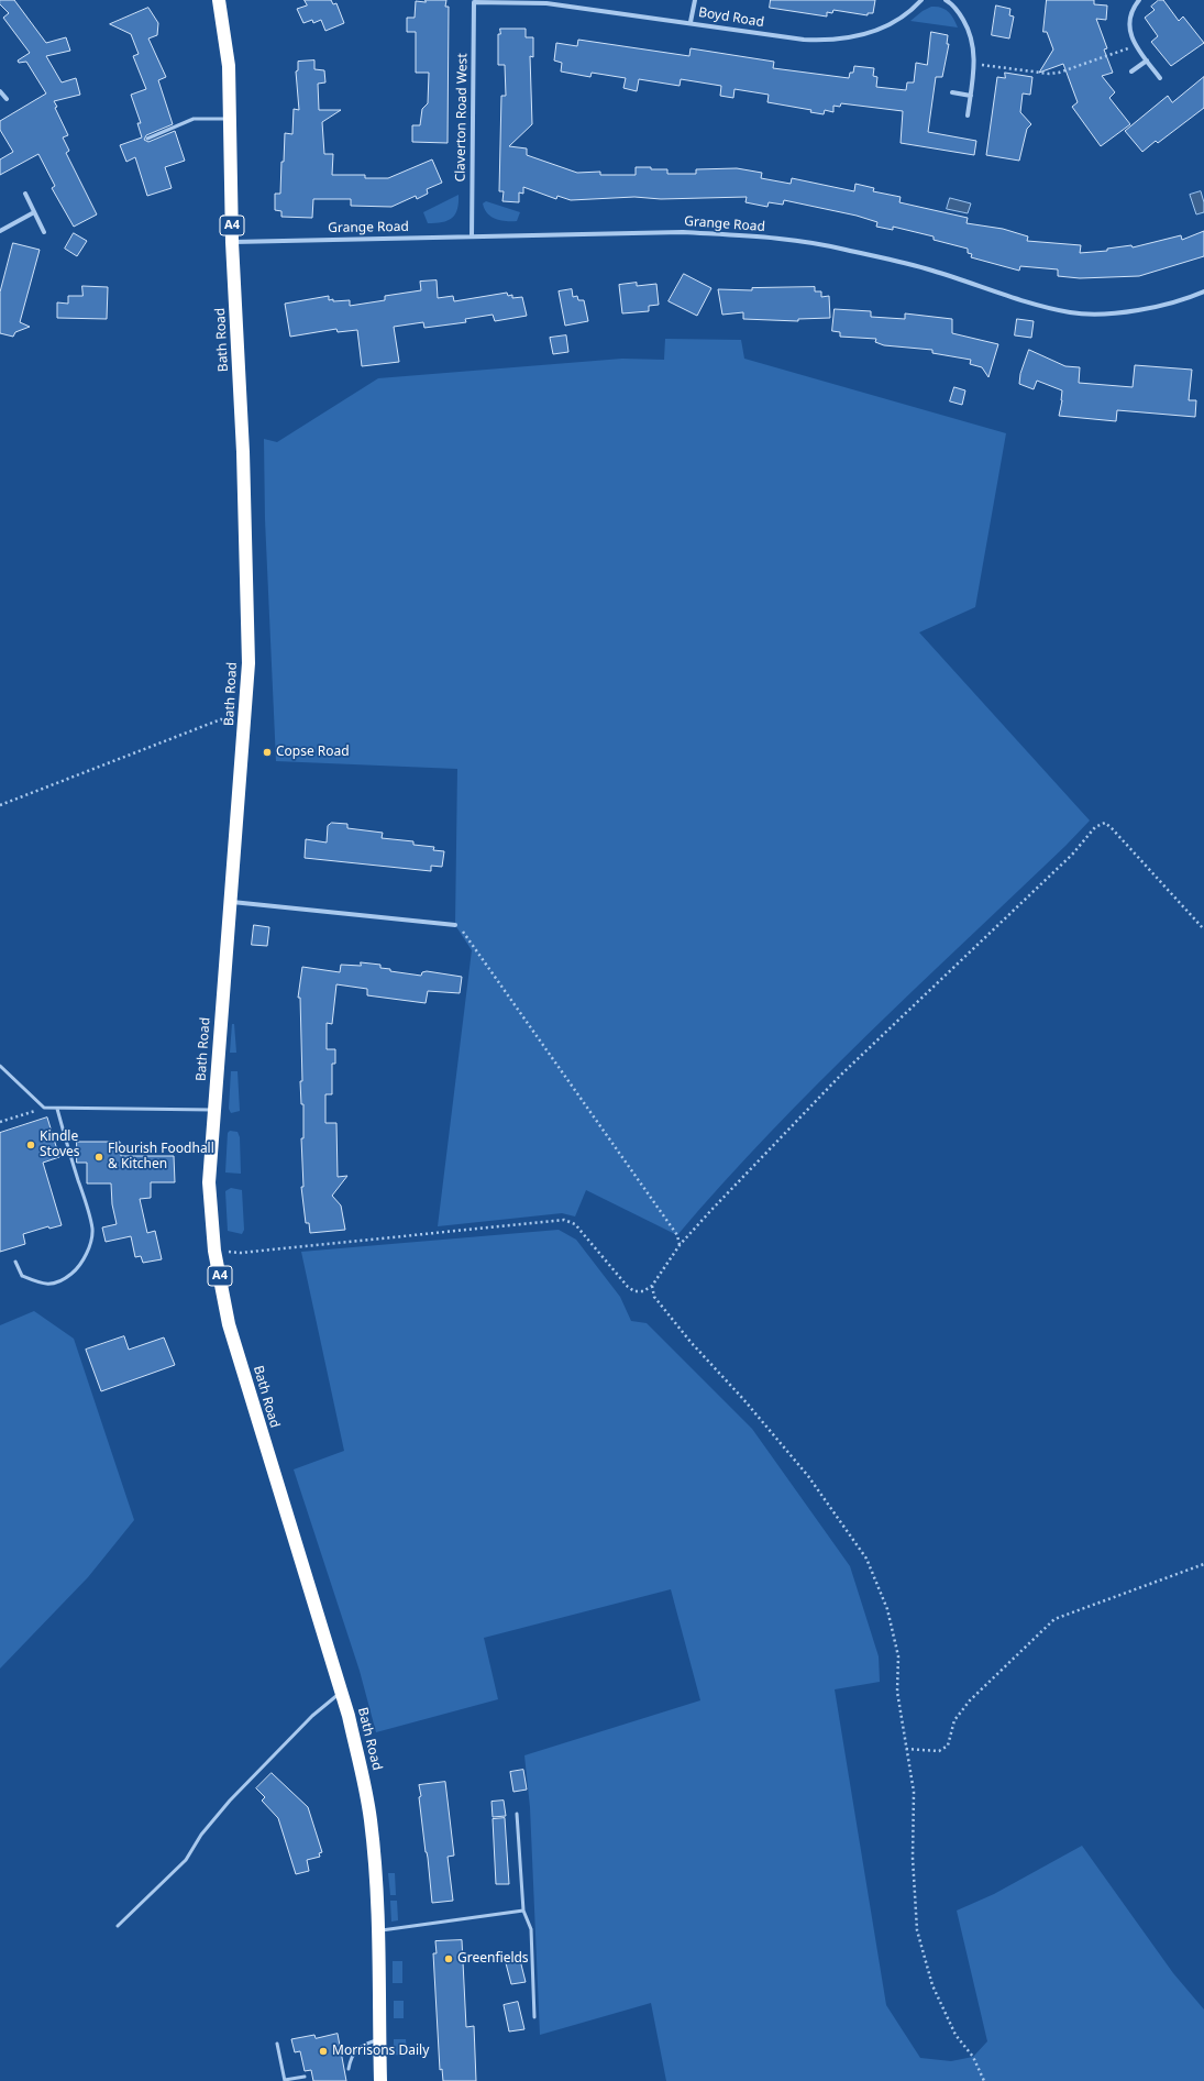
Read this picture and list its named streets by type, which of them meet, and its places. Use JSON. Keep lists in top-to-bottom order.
{
  "streets": {
    "highway": ["A4", "Bath Road"],
    "street": ["Boyd Road", "Claverton Road West", "Grange Road"]
  },
  "crossings": [
    ["Boyd Road", "Claverton Road West"],
    ["Claverton Road West", "Grange Road"],
    ["Grange Road", "Bath Road"]
  ],
  "places": [
    "Copse Road",
    "Kindle Stoves",
    "Flourish Foodhall & Kitchen",
    "Greenfields",
    "Morrisons Daily"
  ]
}
